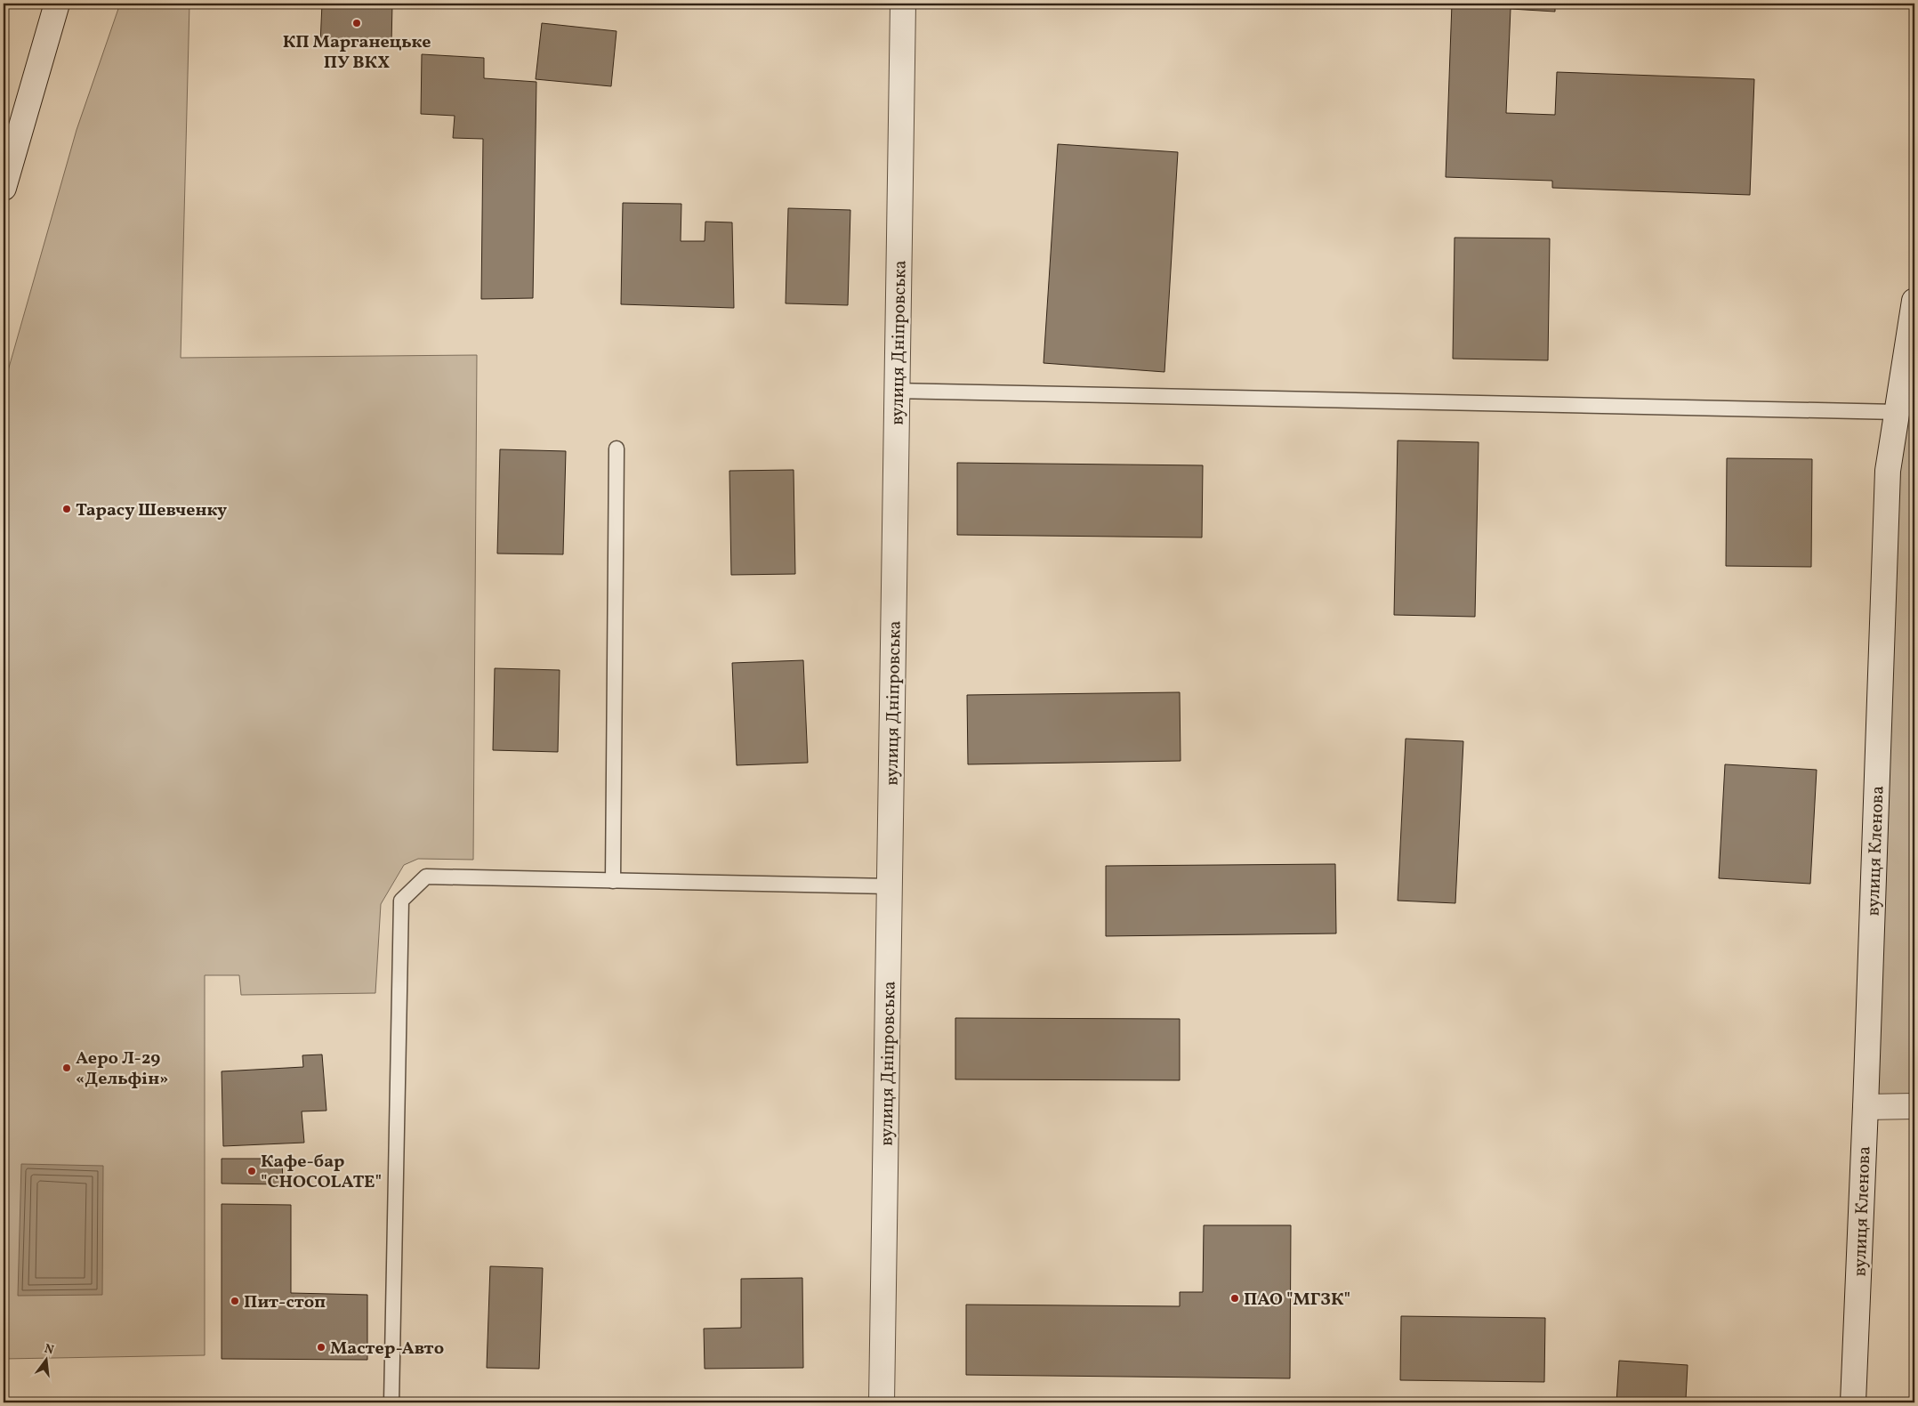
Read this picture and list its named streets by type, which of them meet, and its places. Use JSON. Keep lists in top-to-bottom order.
{
  "streets": {
    "street": ["вулиця Дніпровська", "вулиця Кленова"]
  },
  "places": [
    "КП Марганецьке ПУ ВКХ",
    "Тарасу Шевченку",
    "Аеро Л-29 «Дельфін»",
    "Кафе-бар \"CHOCOLATE\"",
    "ПАО \"МГЗК\"",
    "Пит-стоп",
    "Мастер-Авто"
  ],
  "north": "top"
}
